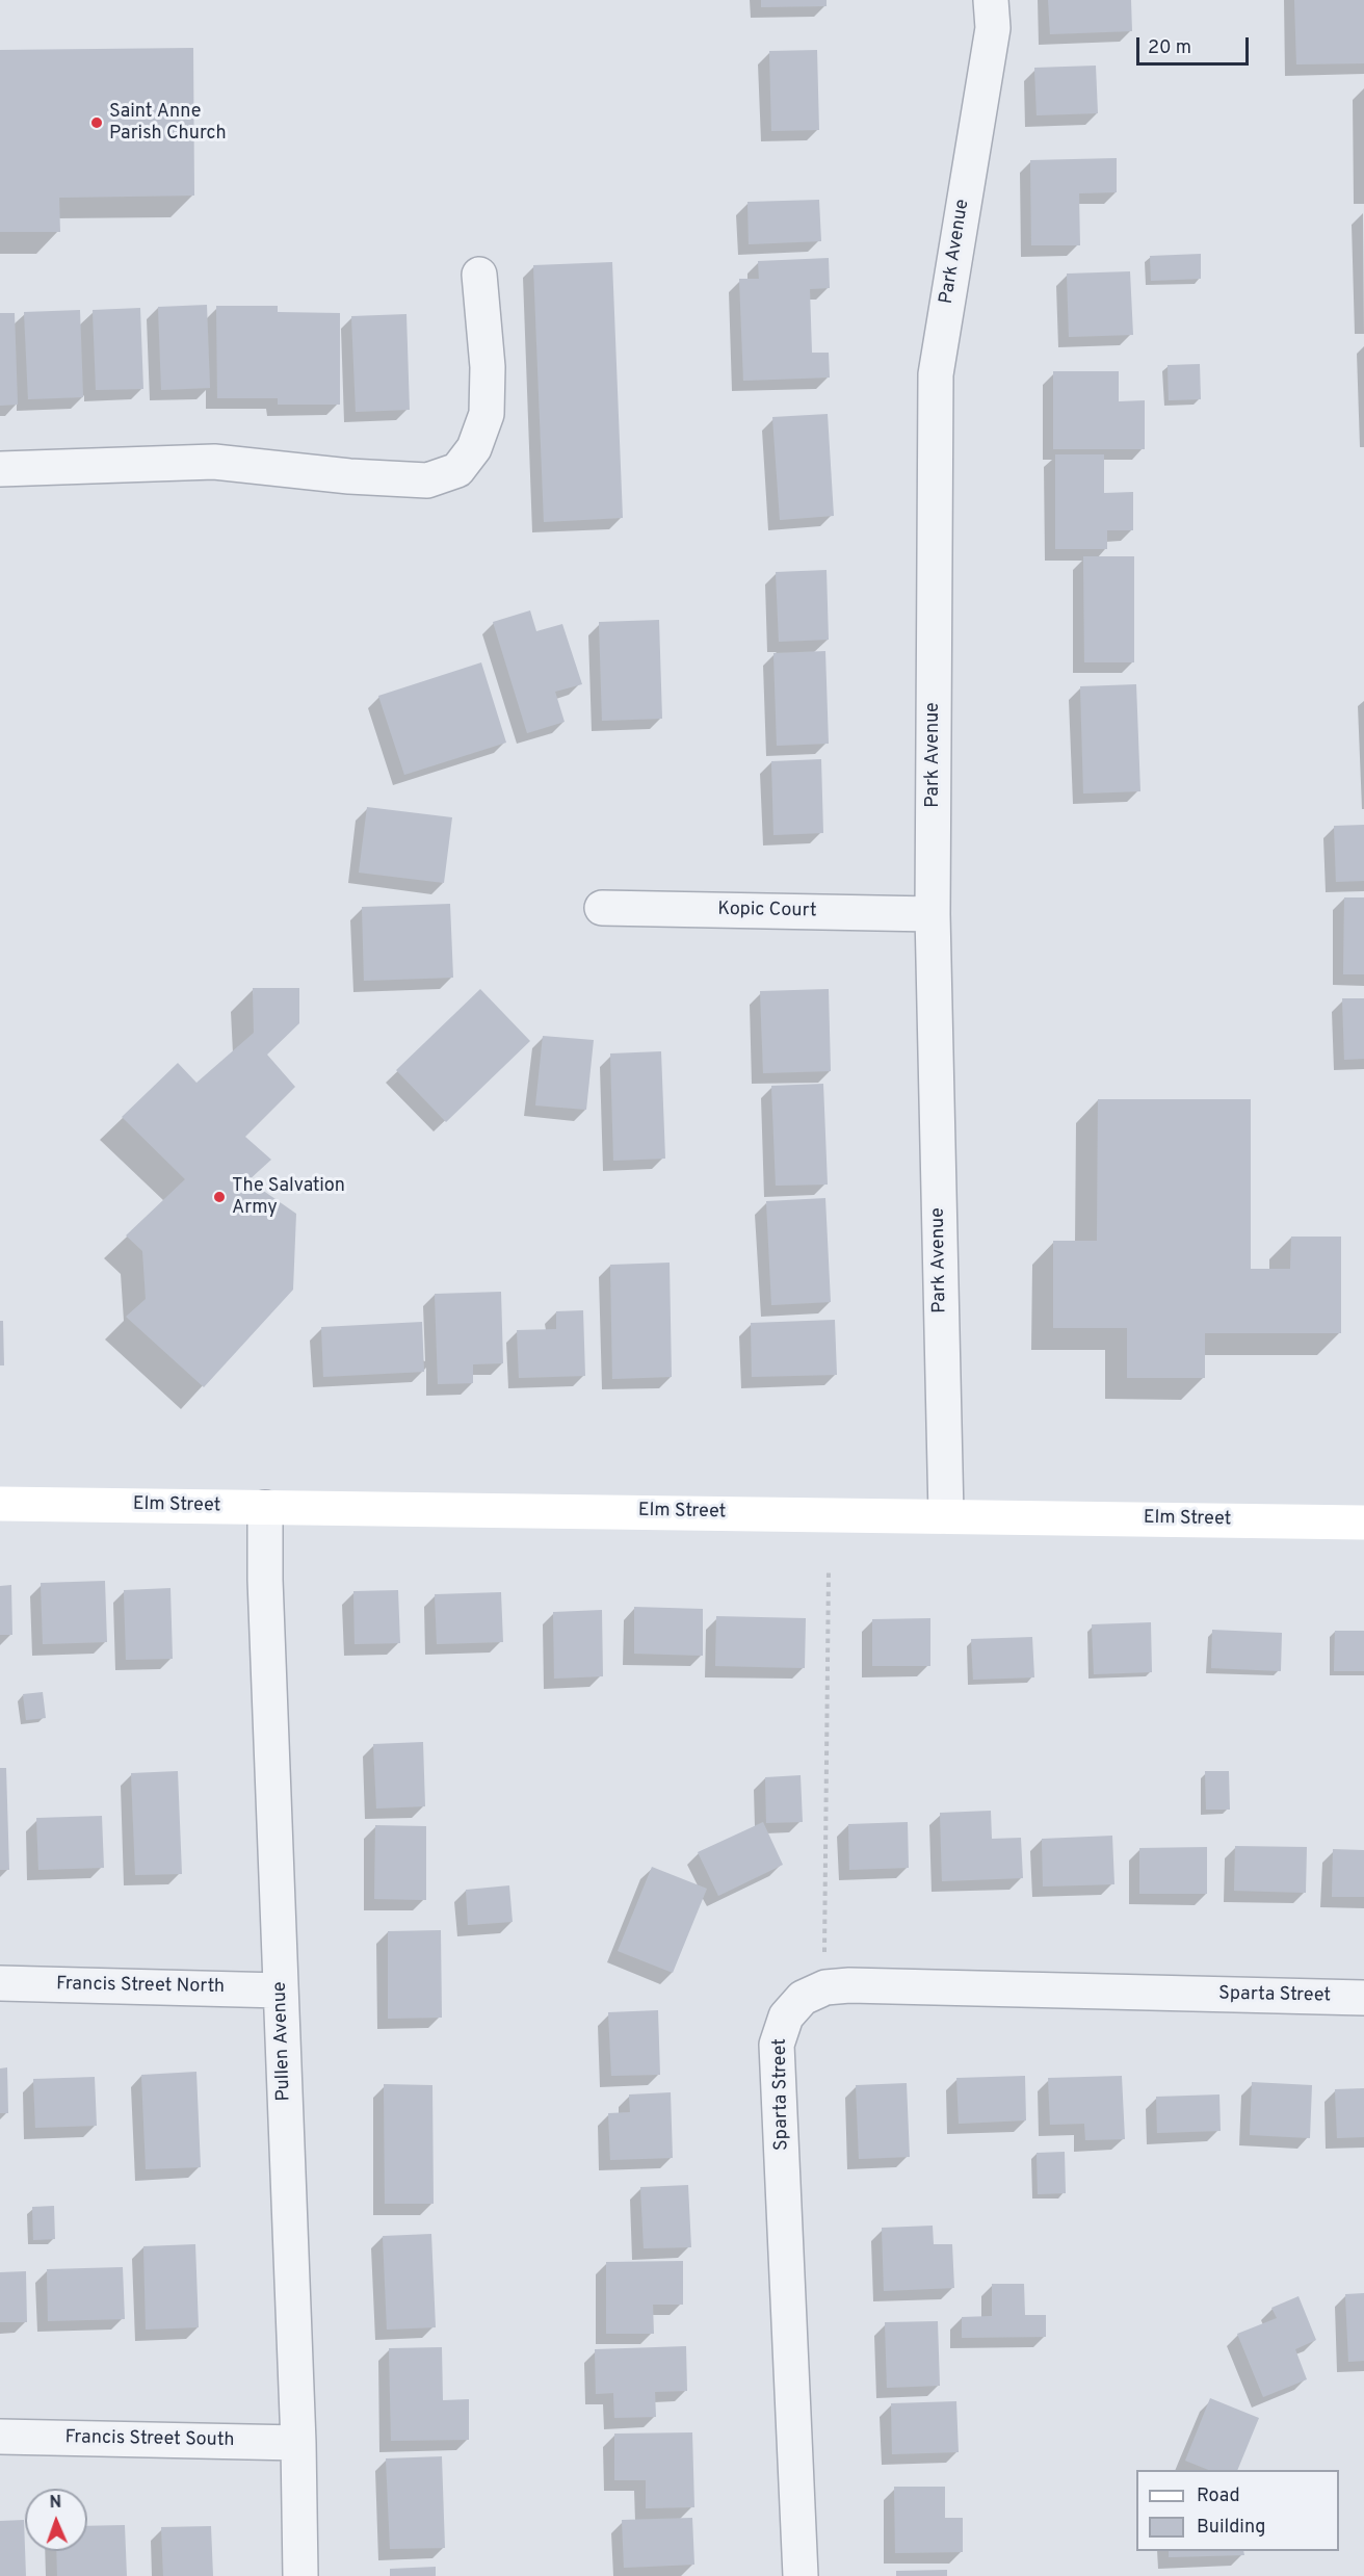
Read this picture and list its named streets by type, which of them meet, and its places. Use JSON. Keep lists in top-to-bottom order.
{
  "streets": {
    "main road": ["Elm Street"],
    "street": [
      "Park Avenue",
      "Kopic Court",
      "Francis Street North",
      "Sparta Street",
      "Pullen Avenue",
      "Francis Street South"
    ]
  },
  "crossings": [
    ["Park Avenue", "Kopic Court"],
    ["Park Avenue", "Elm Street"],
    ["Elm Street", "Pullen Avenue"],
    ["Francis Street North", "Pullen Avenue"],
    ["Pullen Avenue", "Francis Street South"]
  ],
  "places": ["Saint Anne Parish Church", "The Salvation Army"],
  "legend": ["Road", "Building"],
  "scale_bar": "20 m",
  "north": "top"
}
